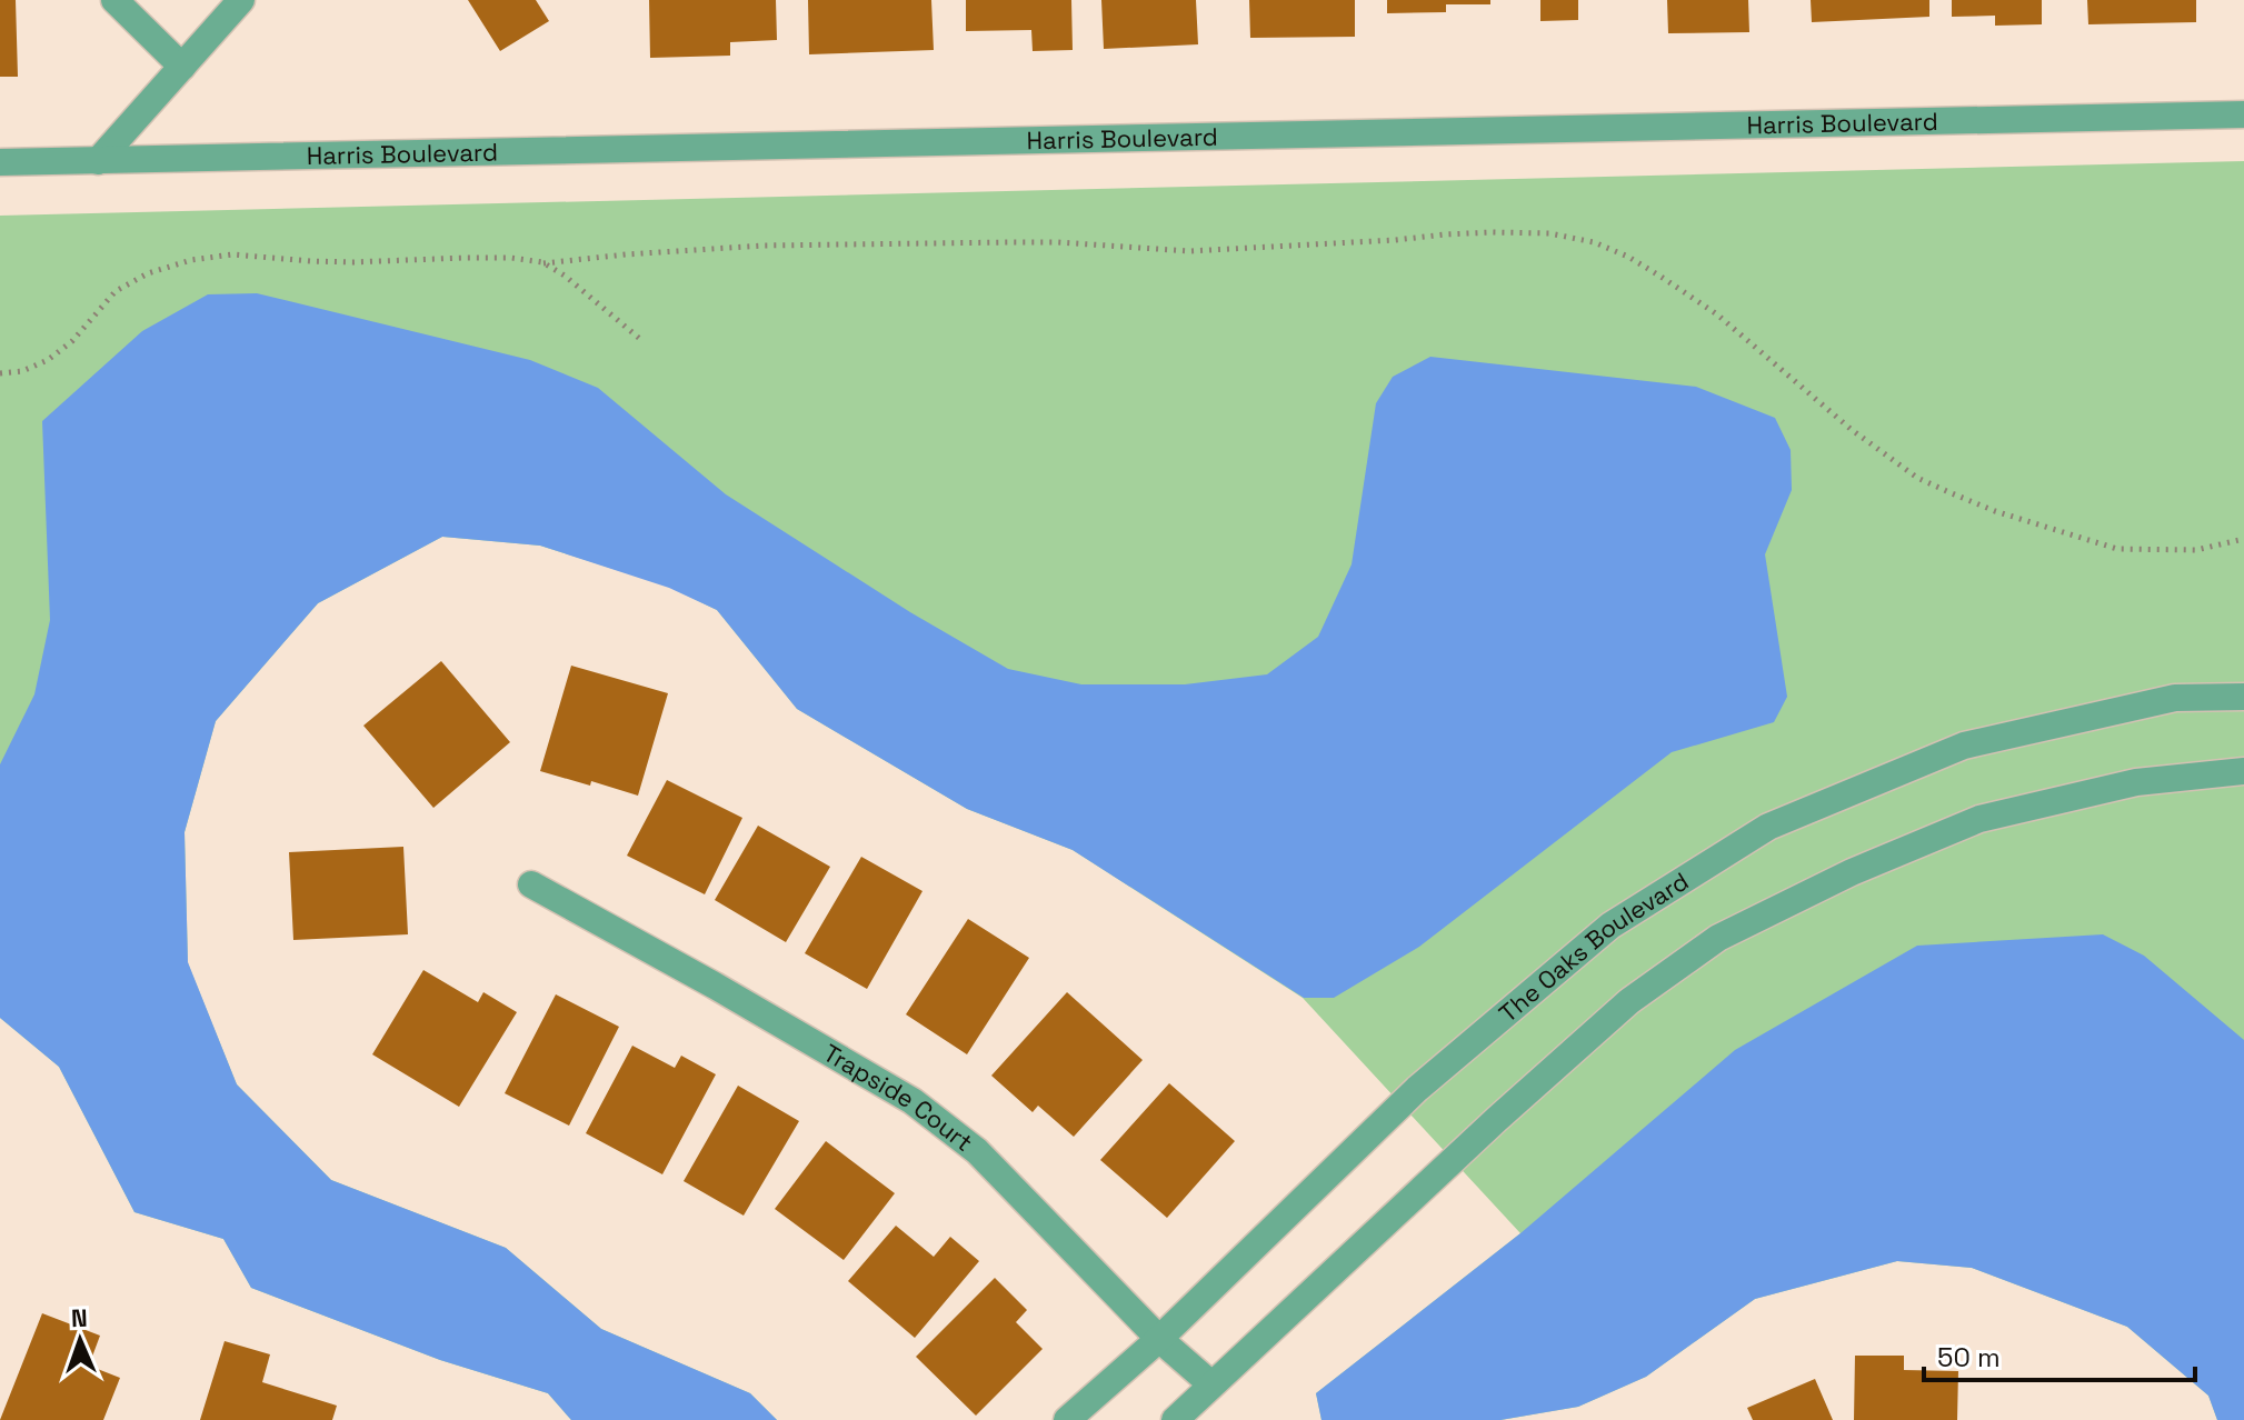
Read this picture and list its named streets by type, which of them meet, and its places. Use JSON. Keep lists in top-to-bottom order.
{
  "streets": {
    "street": ["Harris Boulevard", "The Oaks Boulevard", "Trapside Court"]
  },
  "crossings": [
    ["The Oaks Boulevard", "Trapside Court"]
  ],
  "scale_bar": "50 m",
  "north": "top"
}
